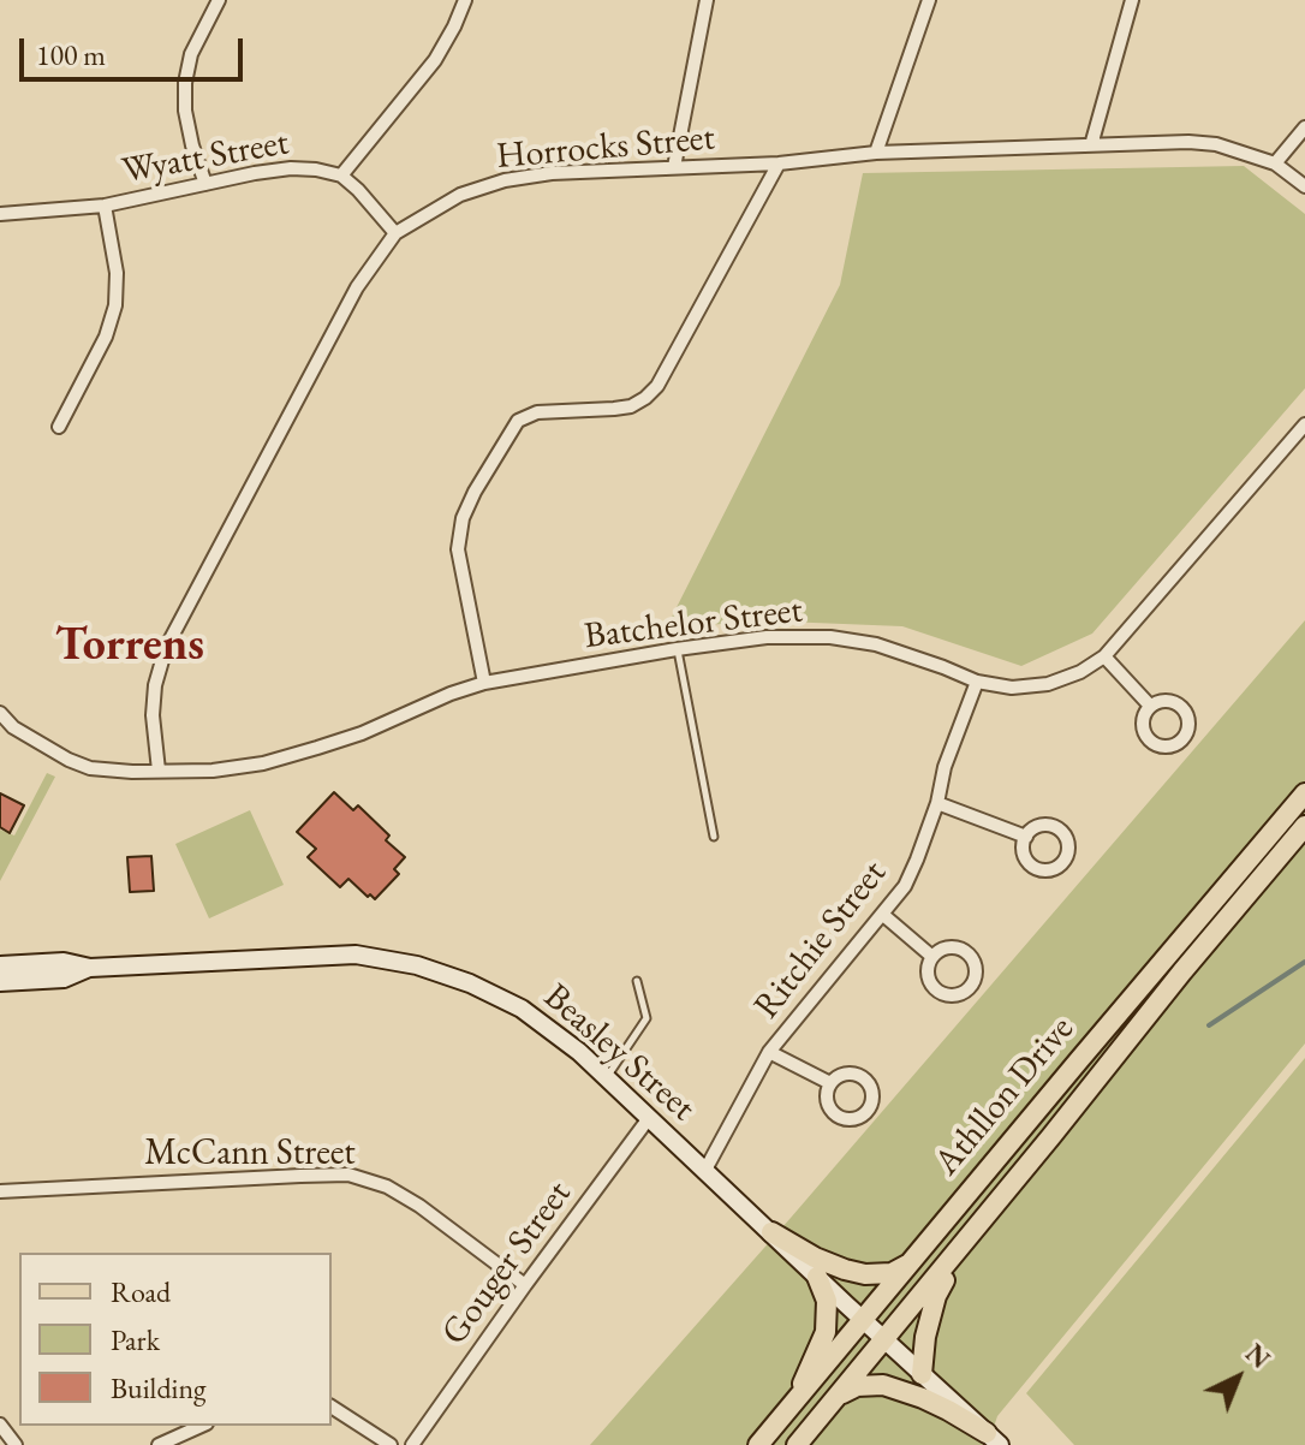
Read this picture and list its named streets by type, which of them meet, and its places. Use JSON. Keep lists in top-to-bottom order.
{
  "streets": {
    "main road": ["Beasley Street", "Athllon Drive"],
    "street": [
      "Horrocks Street",
      "Wyatt Street",
      "Batchelor Street",
      "Ritchie Street",
      "McCann Street",
      "Gouger Street"
    ]
  },
  "crossings": [
    ["Horrocks Street", "Wyatt Street"],
    ["Horrocks Street", "Batchelor Street"],
    ["Batchelor Street", "Ritchie Street"],
    ["Ritchie Street", "Beasley Street"],
    ["Beasley Street", "Athllon Drive"],
    ["Beasley Street", "Gouger Street"],
    ["McCann Street", "Gouger Street"]
  ],
  "districts": ["Torrens"],
  "legend": ["Road", "Park", "Building"],
  "scale_bar": "100 m",
  "north": "top right"
}
